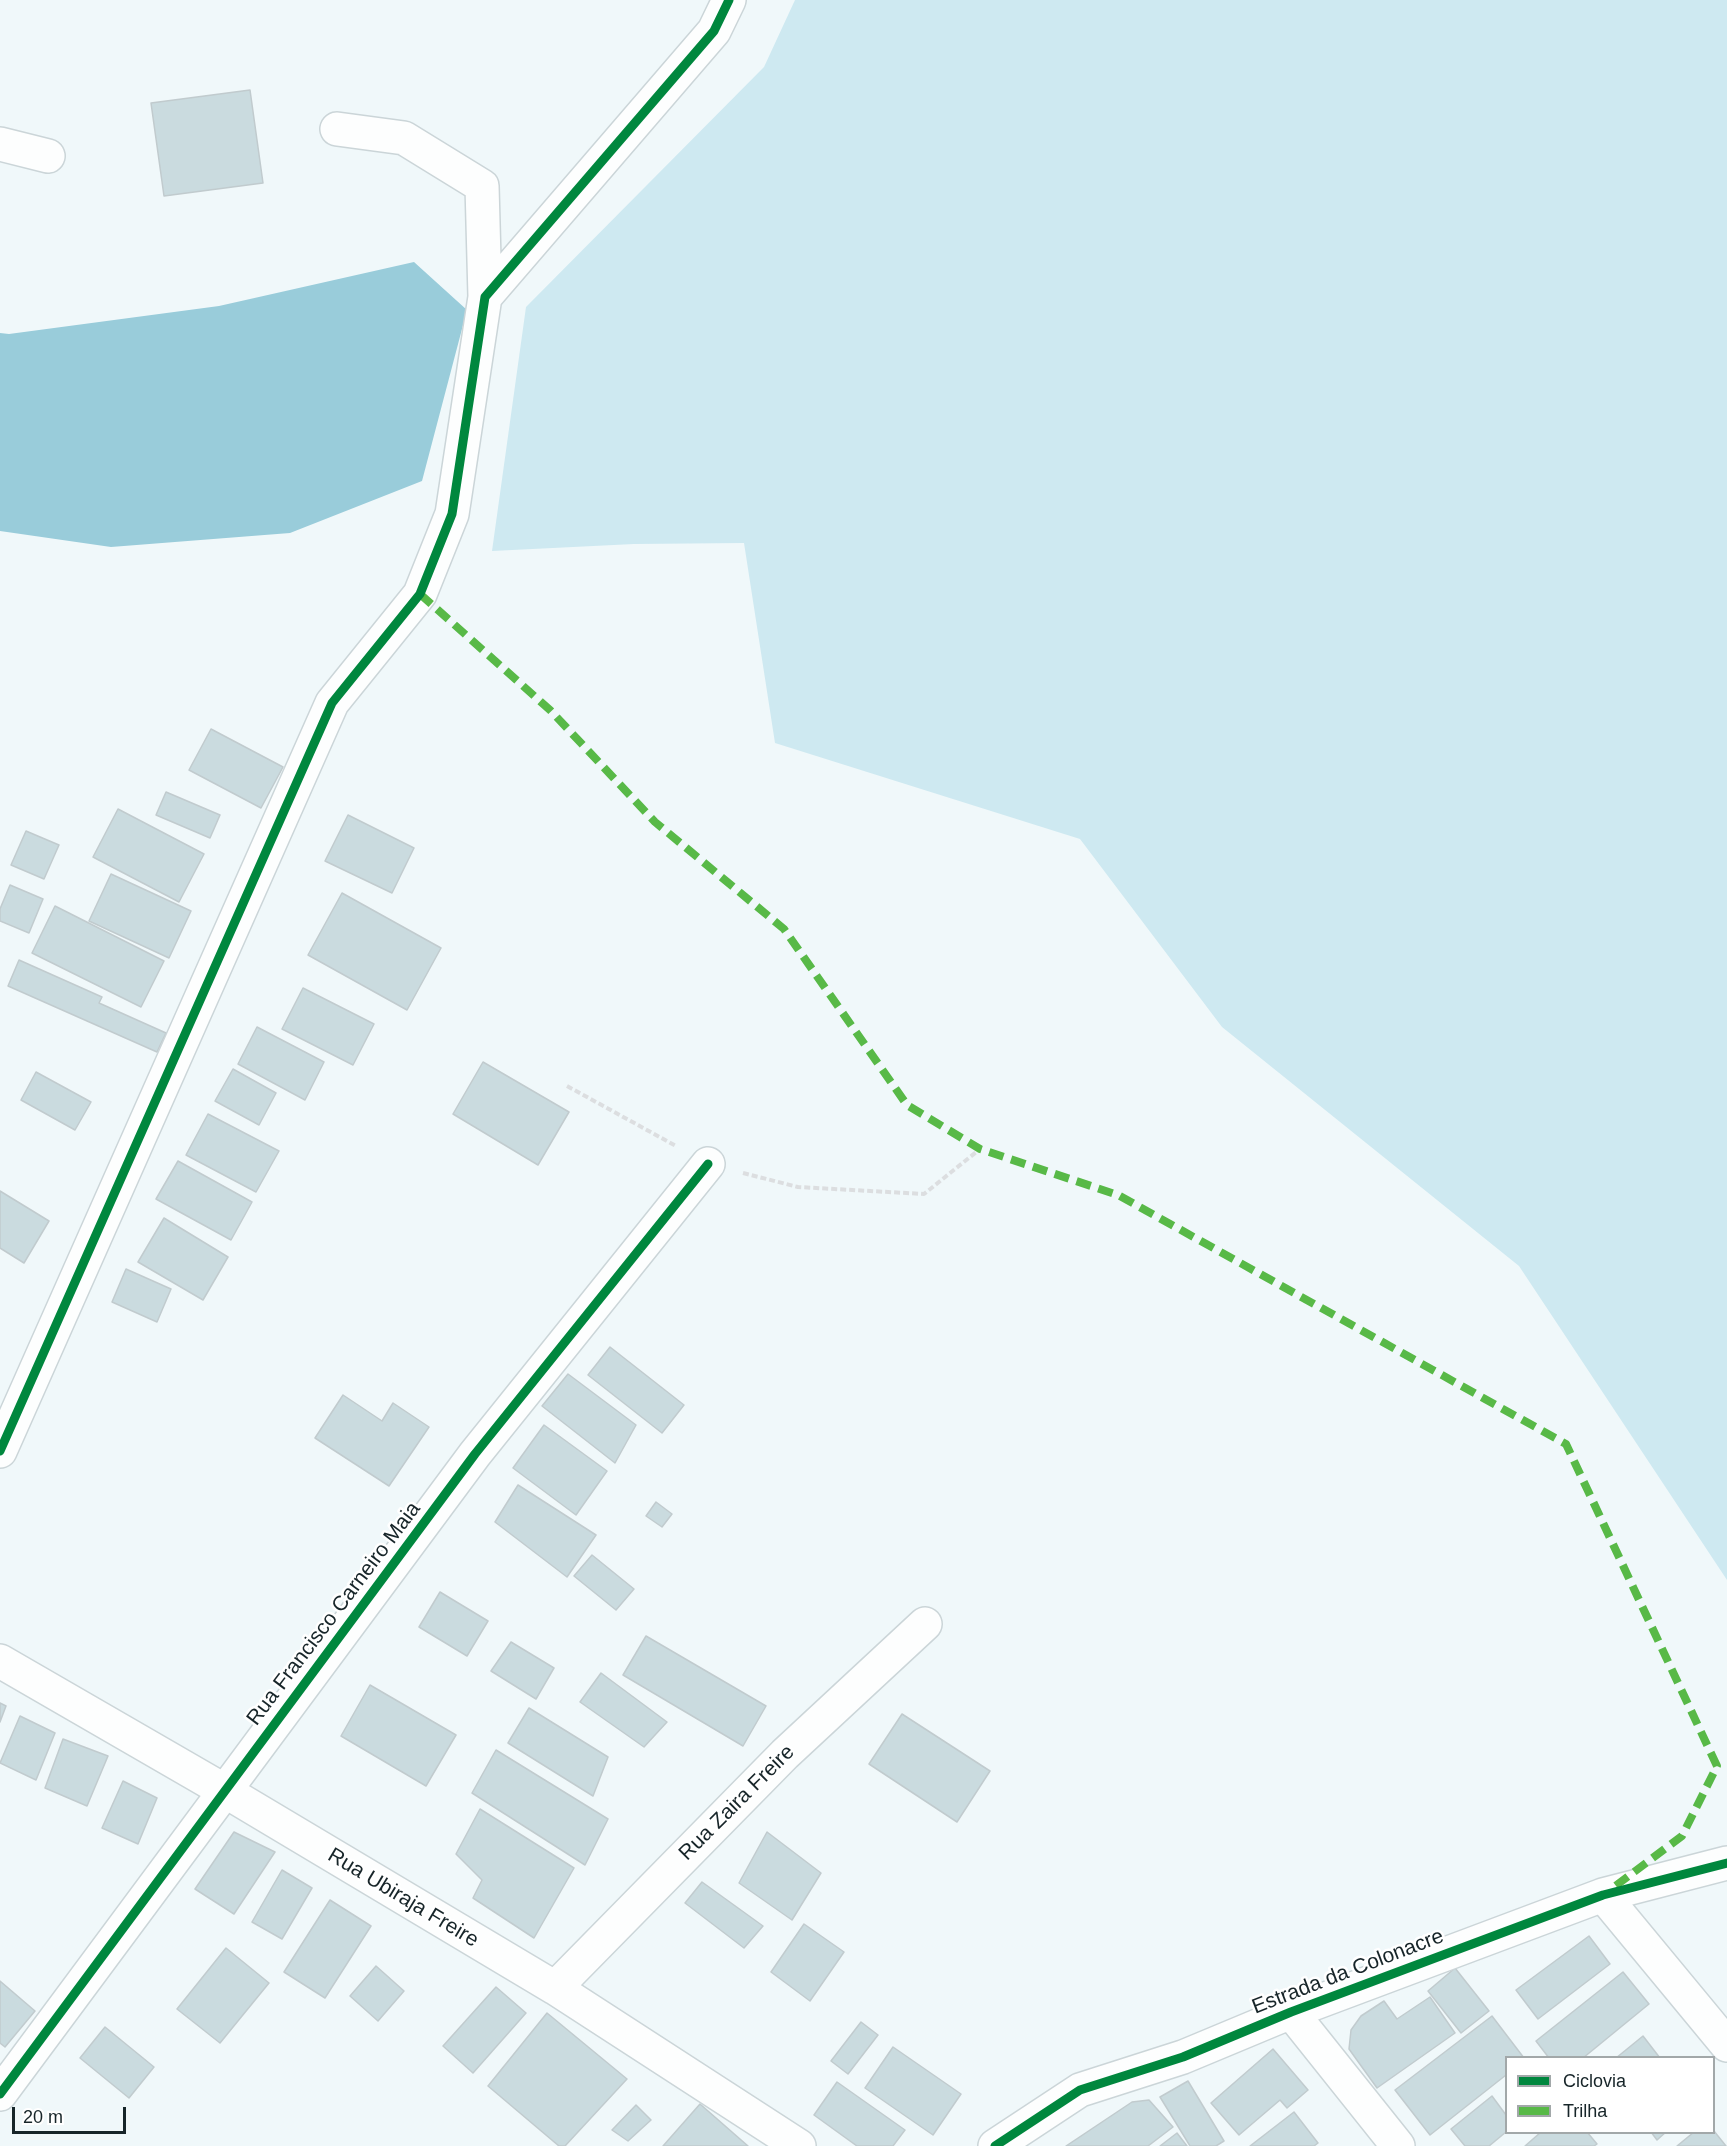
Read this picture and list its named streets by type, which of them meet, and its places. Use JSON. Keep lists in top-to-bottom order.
{
  "streets": {
    "street": [
      "Rua Francisco Carneiro Maia",
      "Rua Zaira Freire",
      "Rua Ubiraja Freire",
      "Estrada da Colonacre"
    ]
  },
  "crossings": [
    ["Rua Francisco Carneiro Maia", "Rua Ubiraja Freire"],
    ["Rua Zaira Freire", "Rua Ubiraja Freire"]
  ],
  "legend": ["Ciclovia", "Trilha"],
  "scale_bar": "20 m"
}
